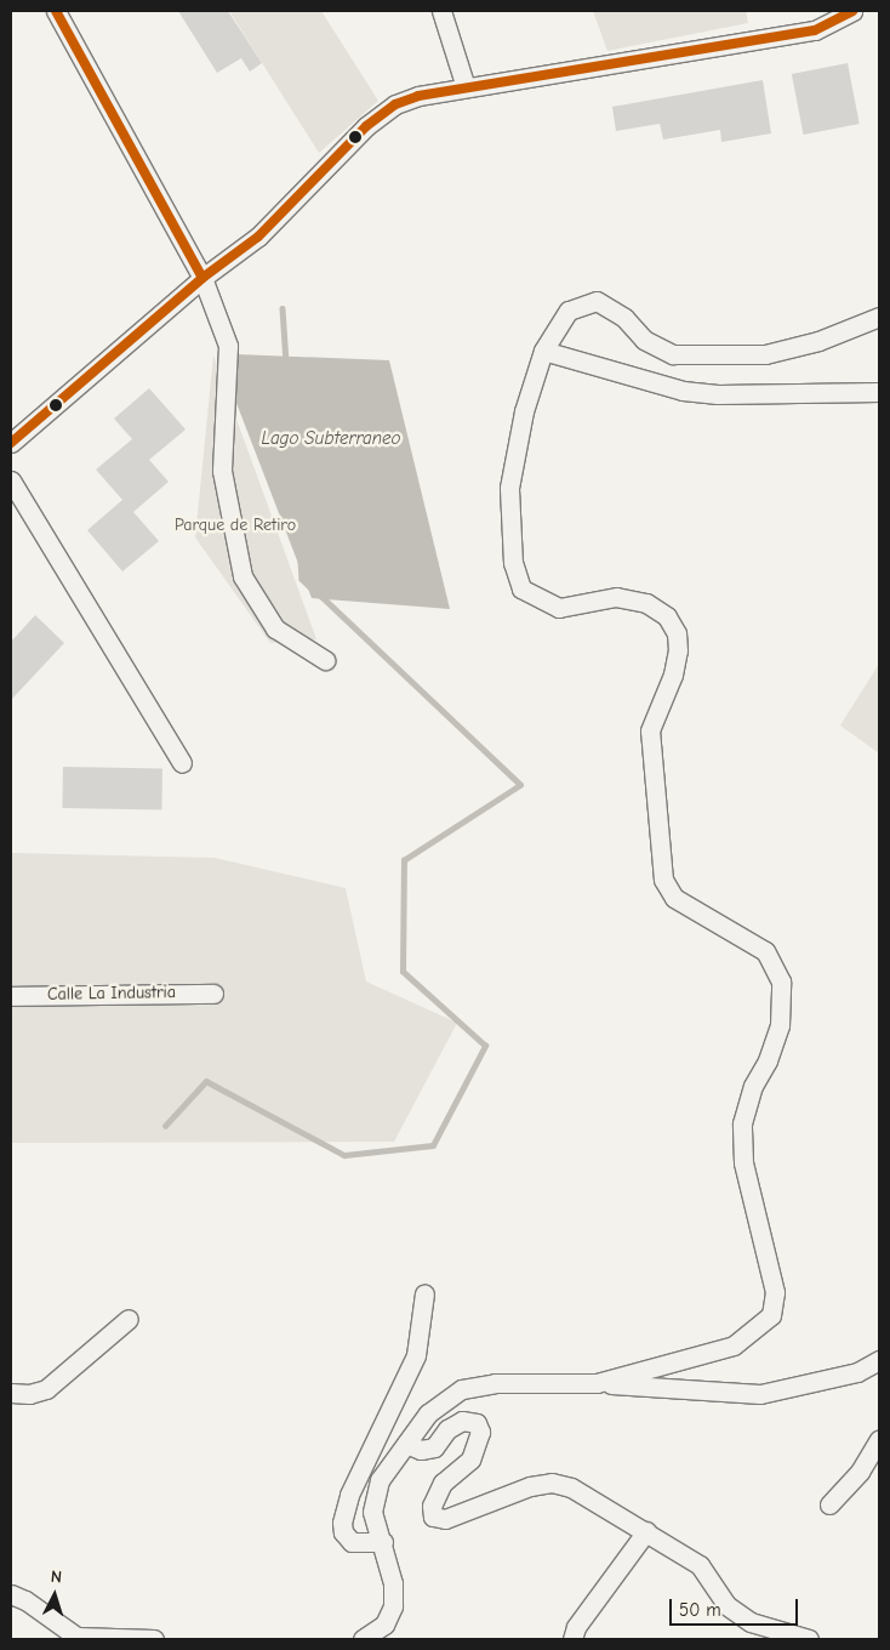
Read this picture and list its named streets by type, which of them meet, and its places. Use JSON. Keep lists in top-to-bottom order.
{
  "streets": {
    "street": ["Calle La Industria"]
  },
  "water": ["Lago Subterraneo"],
  "parks": ["Parque de Retiro"],
  "scale_bar": "50 m",
  "north": "top"
}
